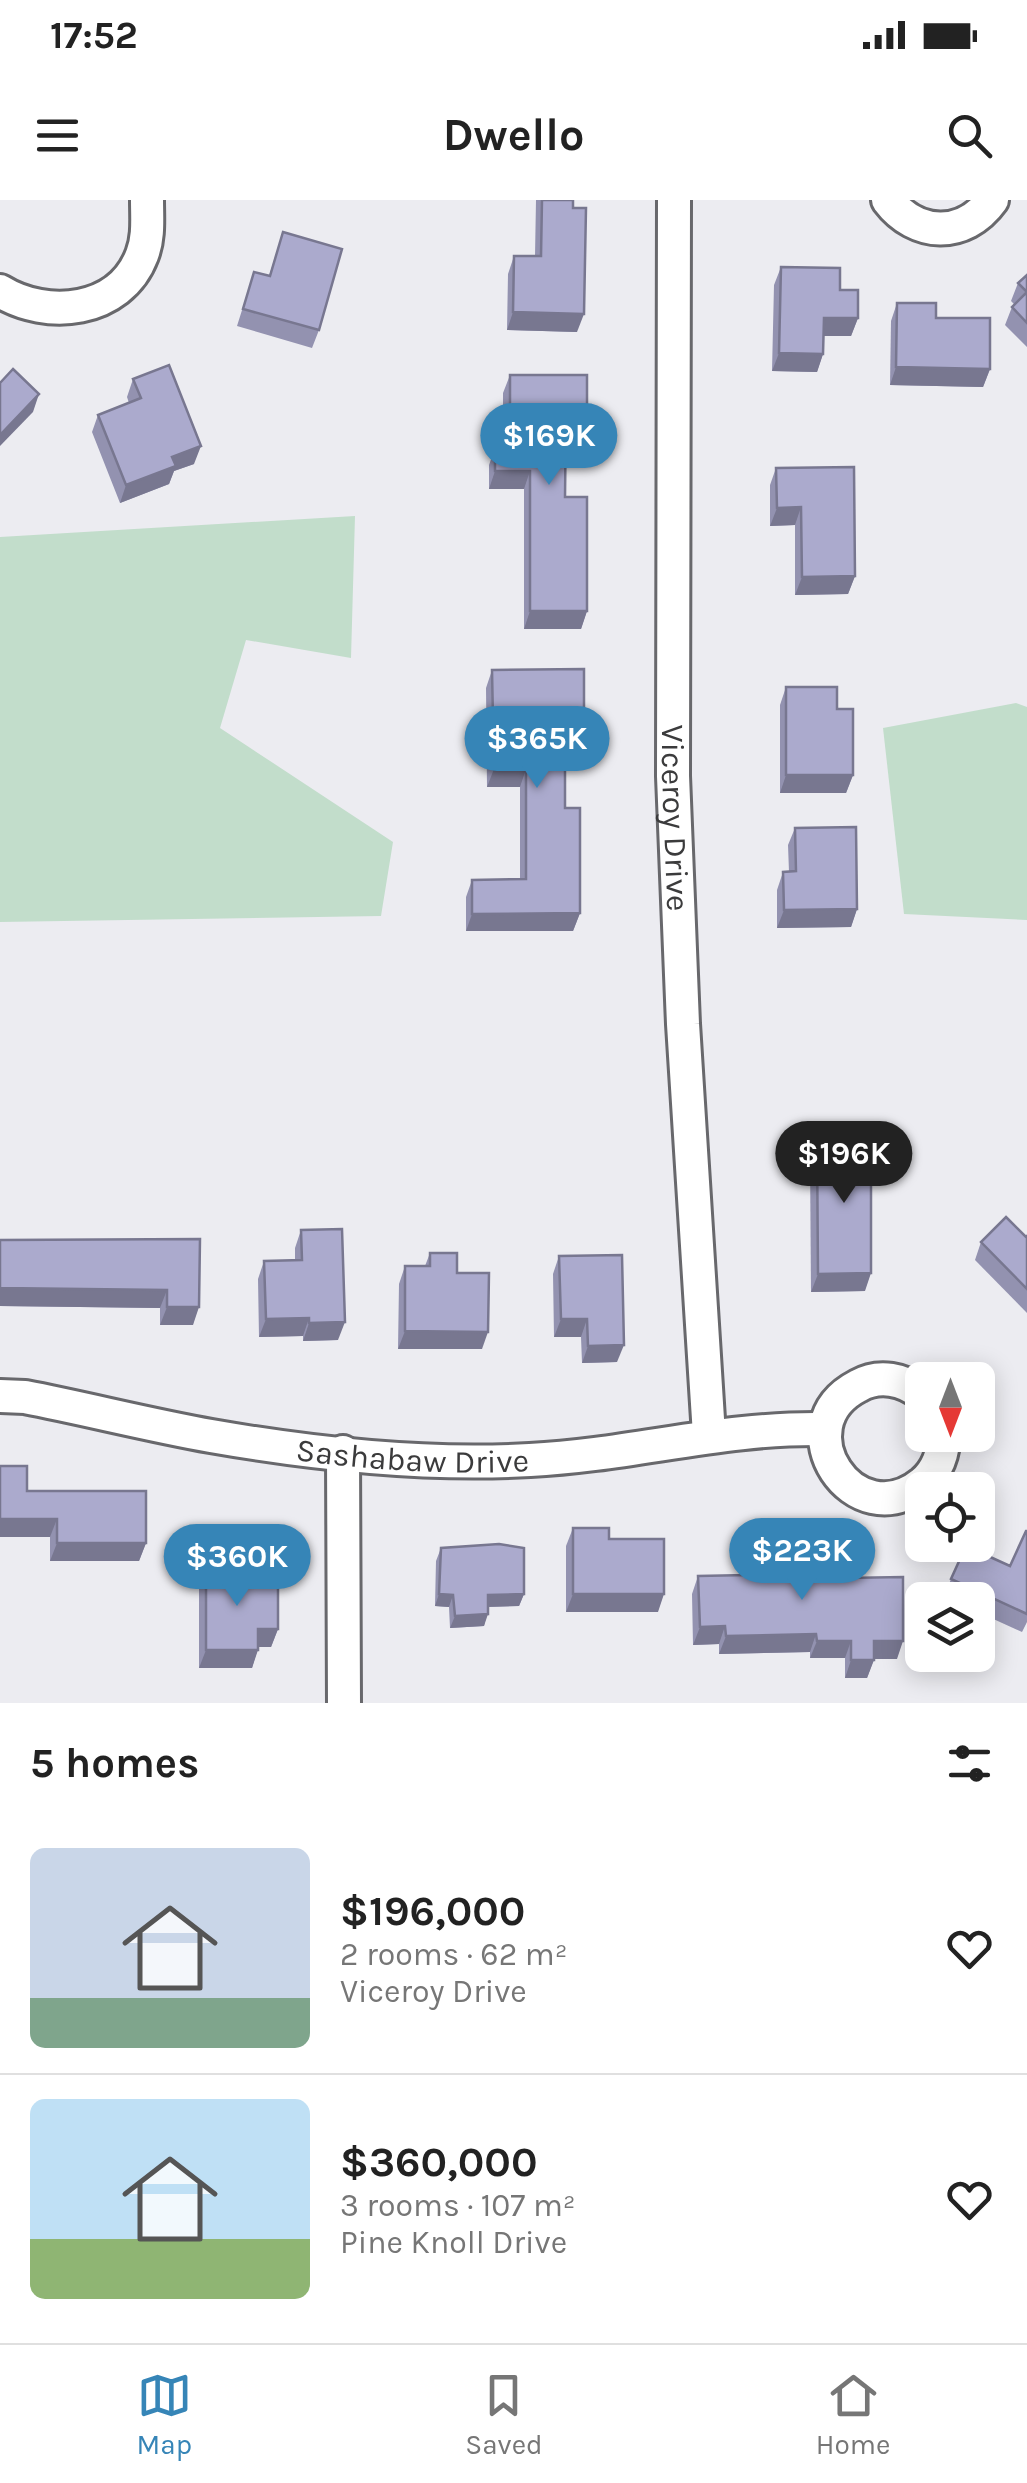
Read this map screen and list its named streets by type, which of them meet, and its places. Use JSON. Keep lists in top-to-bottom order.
{
  "streets": {
    "street": ["Viceroy Drive", "Sashabaw Drive"]
  },
  "crossings": [
    ["Viceroy Drive", "Sashabaw Drive"]
  ],
  "north": "bottom",
  "page": {
    "status": "17:52",
    "header": "Dwello",
    "price": [
      "$169K",
      "$365K",
      "$196K",
      "$223K",
      "$360K"
    ],
    "heading": "5 homes",
    "list": [
      {
        "name": "$196,000",
        "note": "2 rooms · 62 m² · Viceroy Drive"
      },
      {
        "name": "$360,000",
        "note": "3 rooms · 107 m² · Pine Knoll Drive"
      }
    ],
    "tabs": ["Map", "Saved", "Home"]
  }
}
